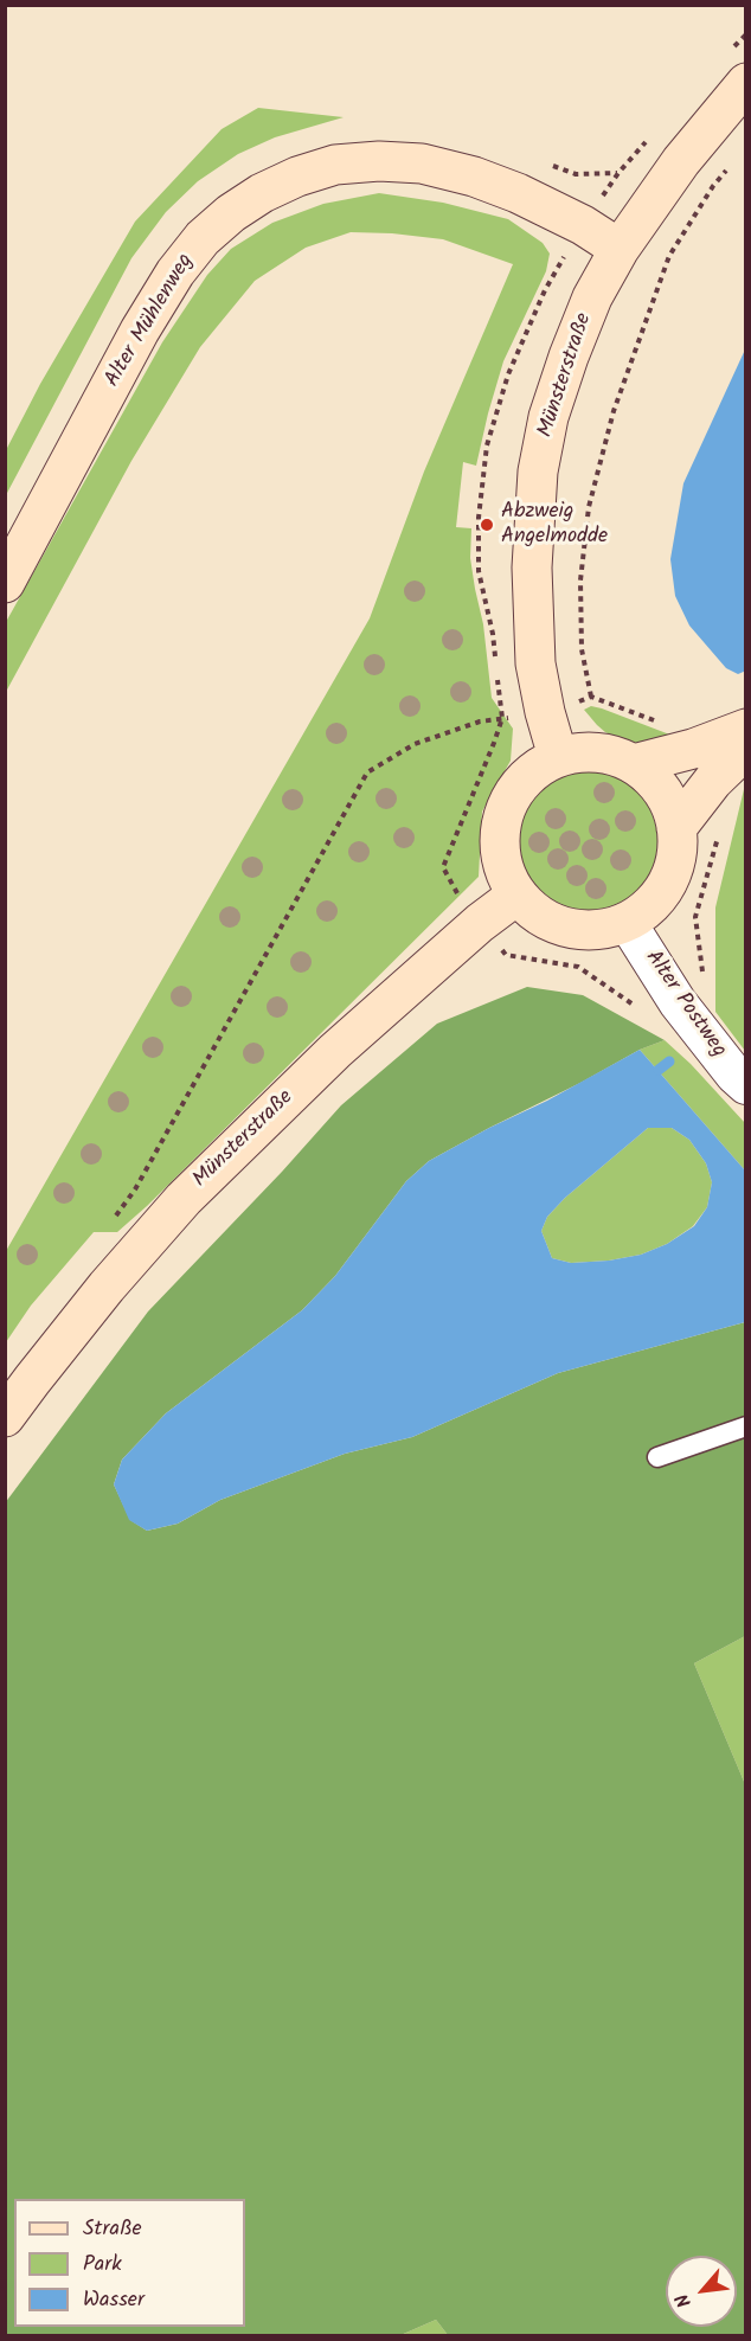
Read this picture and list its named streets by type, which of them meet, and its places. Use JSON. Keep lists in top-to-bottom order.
{
  "streets": {
    "street": ["Alter Mühlenweg", "Münsterstraße", "Alter Postweg"]
  },
  "crossings": [
    ["Alter Mühlenweg", "Münsterstraße"],
    ["Münsterstraße", "Alter Postweg"]
  ],
  "places": ["Abzweig Angelmodde"],
  "legend": ["Straße", "Park", "Wasser"],
  "north": "bottom left"
}
